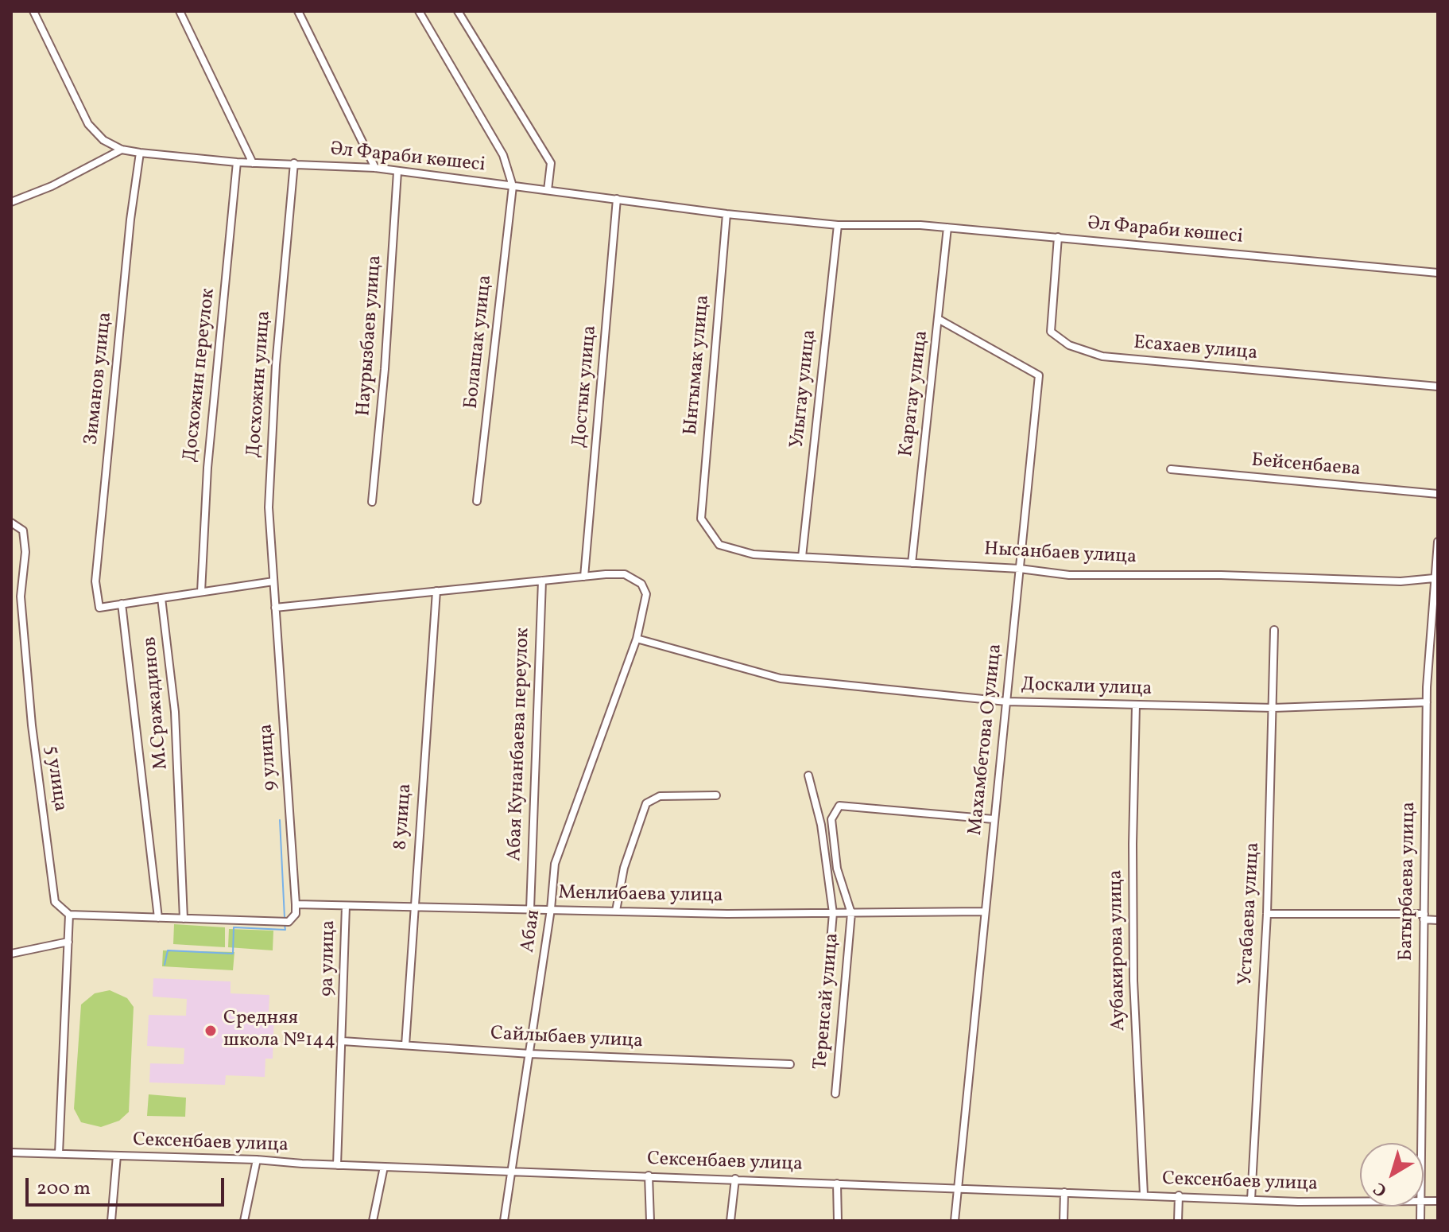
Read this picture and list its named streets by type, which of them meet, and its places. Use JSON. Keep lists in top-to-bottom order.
{
  "streets": {
    "street": [
      "Әл Фараби көшесі",
      "Наурызбаев улица",
      "Болашак улица",
      "Есахаев улица",
      "Ынтымак улица",
      "Досхожин переулок",
      "Зиманов улица",
      "Досхожин улица",
      "Достык улица",
      "Улытау улица",
      "Каратау улица",
      "Бейсенбаева",
      "Нысанбаев улица",
      "Доскали улица",
      "М.Сражадинов",
      "Махамбетова О улица",
      "Абая Кунанбаева переулок",
      "9 улица",
      "5 улица",
      "8 улица",
      "Батырбаева улица",
      "Менлибаева улица",
      "Устабаева улица",
      "Абая",
      "Аубакирова улица",
      "9а улица",
      "Теренсай улица",
      "Сайлыбаев улица",
      "Сексенбаев улица"
    ]
  },
  "crossings": [
    ["Әл Фараби көшесі", "Наурызбаев улица"],
    ["Әл Фараби көшесі", "Болашак улица"],
    ["Әл Фараби көшесі", "Есахаев улица"],
    ["Әл Фараби көшесі", "Ынтымак улица"],
    ["Әл Фараби көшесі", "Досхожин переулок"],
    ["Әл Фараби көшесі", "Зиманов улица"],
    ["Әл Фараби көшесі", "Досхожин улица"],
    ["Әл Фараби көшесі", "Достык улица"],
    ["Әл Фараби көшесі", "Улытау улица"],
    ["Әл Фараби көшесі", "Каратау улица"],
    ["Ынтымак улица", "Нысанбаев улица"],
    ["Досхожин улица", "9 улица"],
    ["Достык улица", "Абая"],
    ["Улытау улица", "Нысанбаев улица"],
    ["Каратау улица", "Нысанбаев улица"],
    ["Каратау улица", "Махамбетова О улица"],
    ["Нысанбаев улица", "Махамбетова О улица"],
    ["Нысанбаев улица", "Батырбаева улица"],
    ["Доскали улица", "Махамбетова О улица"],
    ["Доскали улица", "Батырбаева улица"],
    ["Доскали улица", "Устабаева улица"],
    ["Доскали улица", "Абая"],
    ["Доскали улица", "Аубакирова улица"],
    ["Махамбетова О улица", "Менлибаева улица"],
    ["Махамбетова О улица", "Сексенбаев улица"],
    ["Абая Кунанбаева переулок", "Менлибаева улица"],
    ["9 улица", "Менлибаева улица"],
    ["8 улица", "Менлибаева улица"],
    ["8 улица", "Сайлыбаев улица"],
    ["Менлибаева улица", "Абая"],
    ["Менлибаева улица", "9а улица"],
    ["Менлибаева улица", "Теренсай улица"],
    ["Устабаева улица", "Сексенбаев улица"],
    ["Абая", "Сайлыбаев улица"],
    ["Абая", "Сексенбаев улица"],
    ["Аубакирова улица", "Сексенбаев улица"],
    ["9а улица", "Сайлыбаев улица"],
    ["9а улица", "Сексенбаев улица"]
  ],
  "places": ["Средняя школа №144"],
  "scale_bar": "200 m",
  "north": "bottom left"
}
